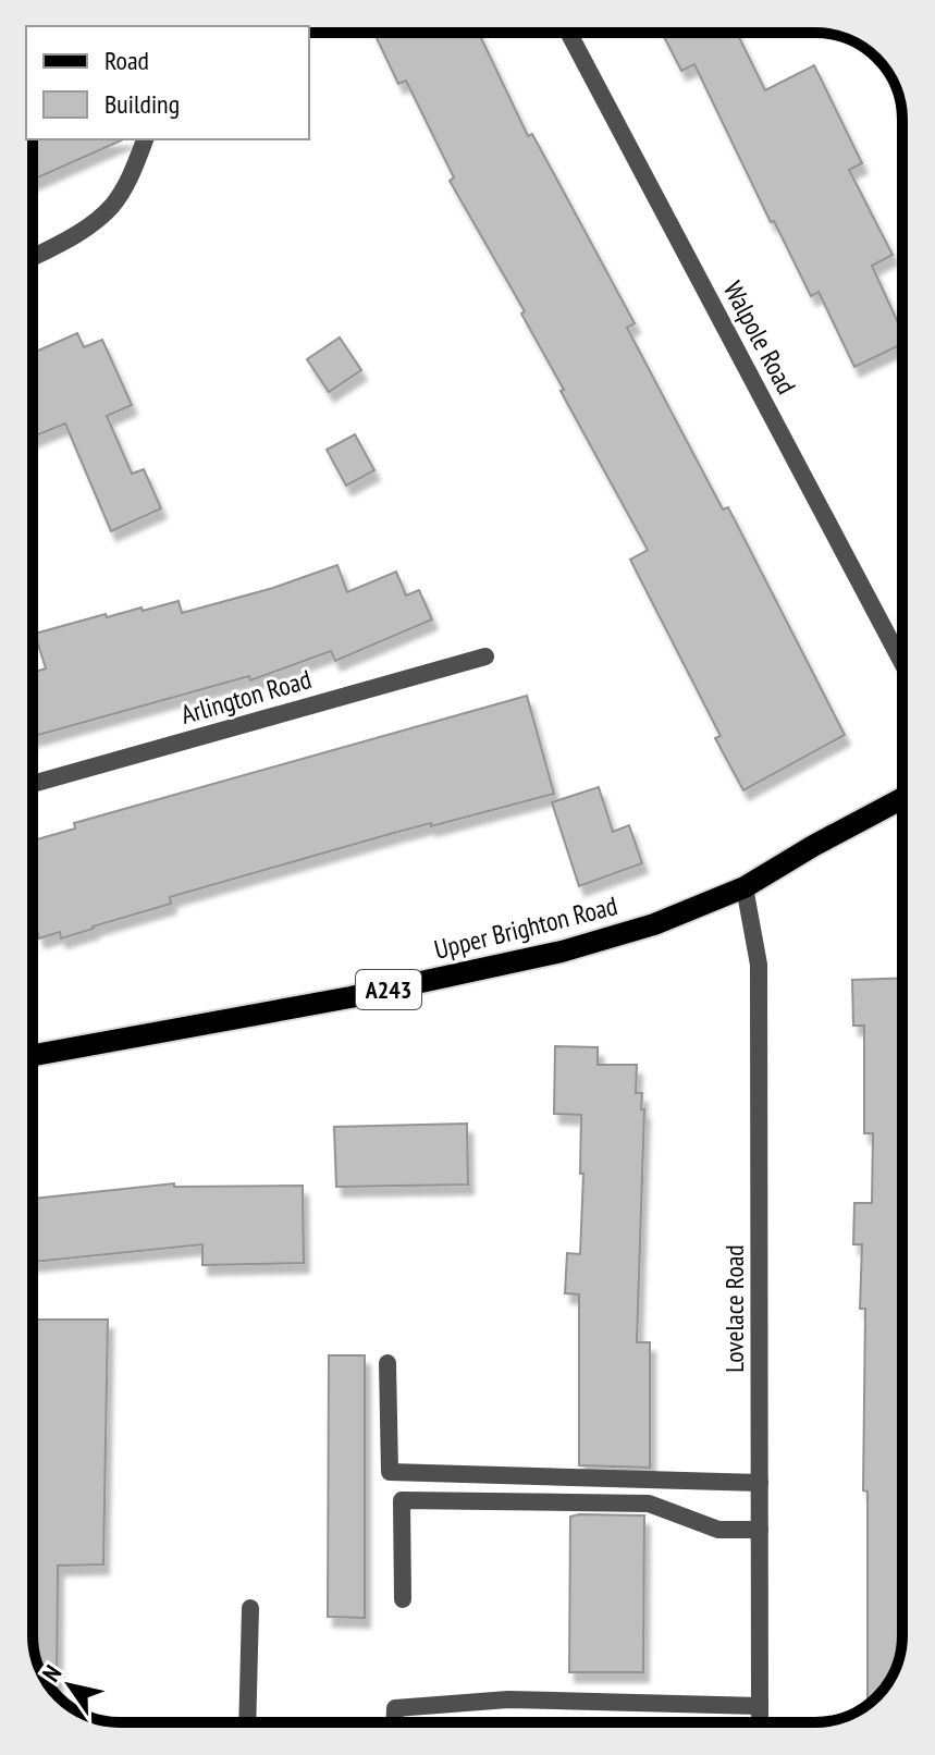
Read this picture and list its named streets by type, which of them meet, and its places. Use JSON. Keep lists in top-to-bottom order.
{
  "streets": {
    "main road": ["Upper Brighton Road", "A243"],
    "street": ["Walpole Road", "Arlington Road", "Lovelace Road"]
  },
  "crossings": [
    ["Upper Brighton Road", "Lovelace Road"]
  ],
  "legend": ["Road", "Building"],
  "north": "top left"
}
